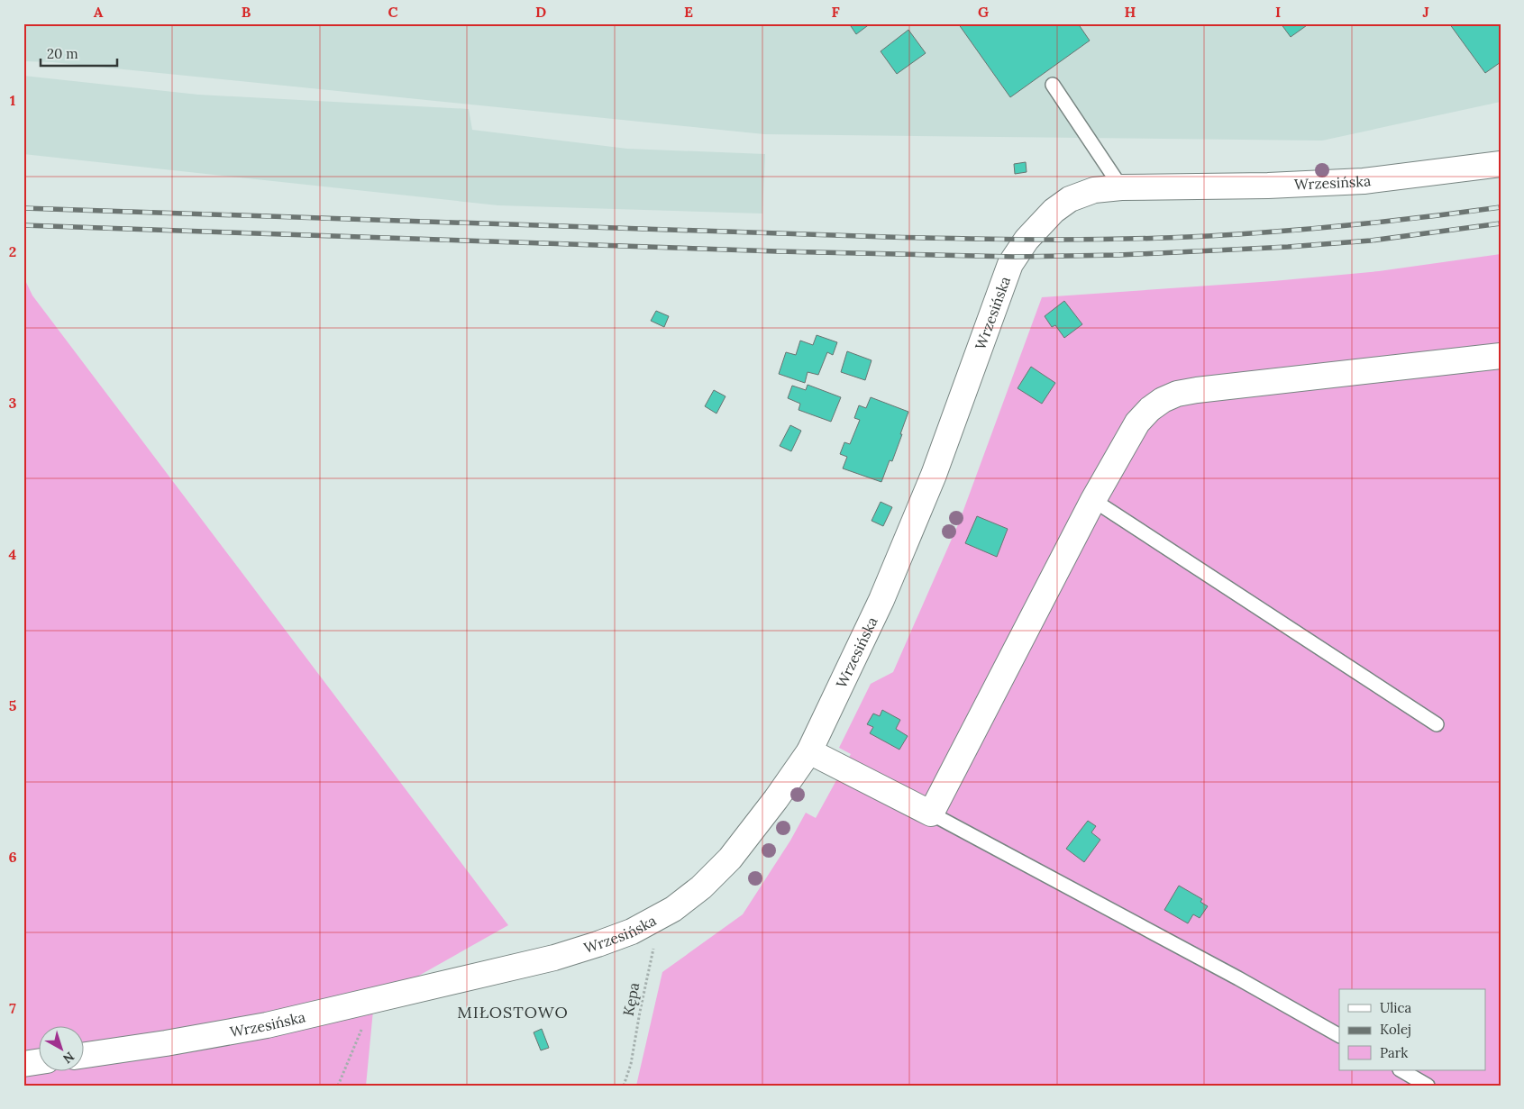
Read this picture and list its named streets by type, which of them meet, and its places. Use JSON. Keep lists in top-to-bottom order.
{
  "streets": {
    "street": ["Wrzesińska"],
    "path": ["Kępa"]
  },
  "crossings": [
    ["Wrzesińska", "Kępa"]
  ],
  "districts": ["MIŁOSTOWO"],
  "legend": ["Ulica", "Kolej", "Park"],
  "scale_bar": "20 m",
  "north": "bottom right",
  "grid": {
    "columns": [
      "A",
      "B",
      "C",
      "D",
      "E",
      "F",
      "G",
      "H",
      "I",
      "J"
    ],
    "rows": [
      "1",
      "2",
      "3",
      "4",
      "5",
      "6",
      "7"
    ]
  }
}
